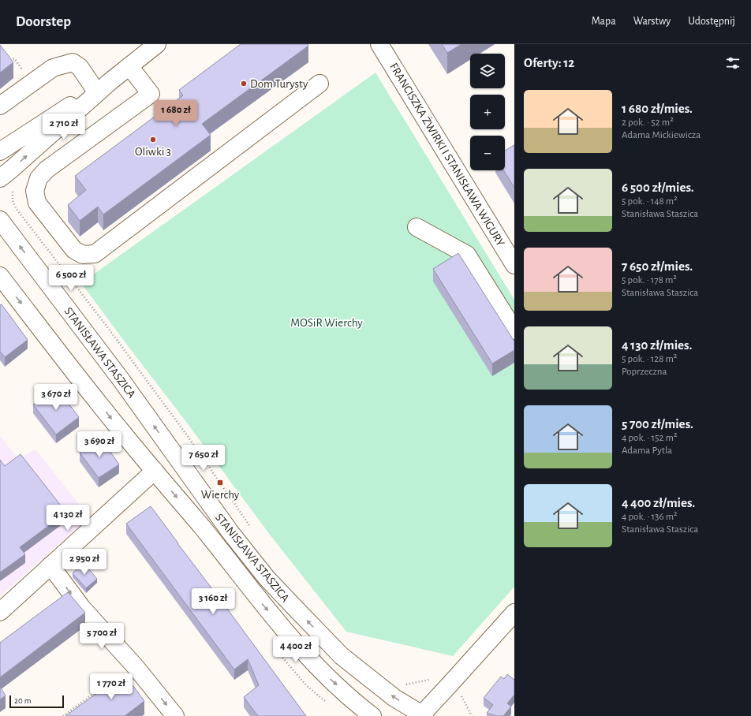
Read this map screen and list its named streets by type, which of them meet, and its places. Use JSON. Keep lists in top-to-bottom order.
{
  "streets": {
    "main road": ["FRANCISZKA ŻWIRKI I STANISŁAWA WIGURY", "STANISŁAWA STASZICA"]
  },
  "parks": ["MOSiR Wierchy"],
  "places": {
    "other": ["Dom Turysty", "Oliwki 3"],
    "transit": ["Wierchy"]
  },
  "scale_bar": "20 m",
  "page": {
    "header": "Doorstep",
    "nav": ["Mapa", "Warstwy", "Udostępnij"],
    "heading": "Oferty: 12",
    "map_buttons": ["+", "−"],
    "list": [
      {
        "name": "1 680 zł/mies.",
        "note": "2 pok. · 52 m² · Adama Mickiewicza"
      },
      {
        "name": "6 500 zł/mies.",
        "note": "5 pok. · 148 m² · Stanisława Staszica"
      },
      {
        "name": "7 650 zł/mies.",
        "note": "5 pok. · 178 m² · Stanisława Staszica"
      },
      {
        "name": "4 130 zł/mies.",
        "note": "5 pok. · 128 m² · Poprzeczna"
      },
      {
        "name": "5 700 zł/mies.",
        "note": "4 pok. · 152 m² · Adama Pytla"
      },
      {
        "name": "4 400 zł/mies.",
        "note": "4 pok. · 136 m² · Stanisława Staszica"
      }
    ],
    "price": [
      "1 680 zł",
      "2 710 zł",
      "6 500 zł",
      "3 670 zł",
      "3 690 zł",
      "7 650 zł",
      "4 130 zł",
      "2 950 zł",
      "3 160 zł",
      "5 700 zł",
      "4 400 zł",
      "1 770 zł"
    ],
    "scale": "20 m"
  }
}
